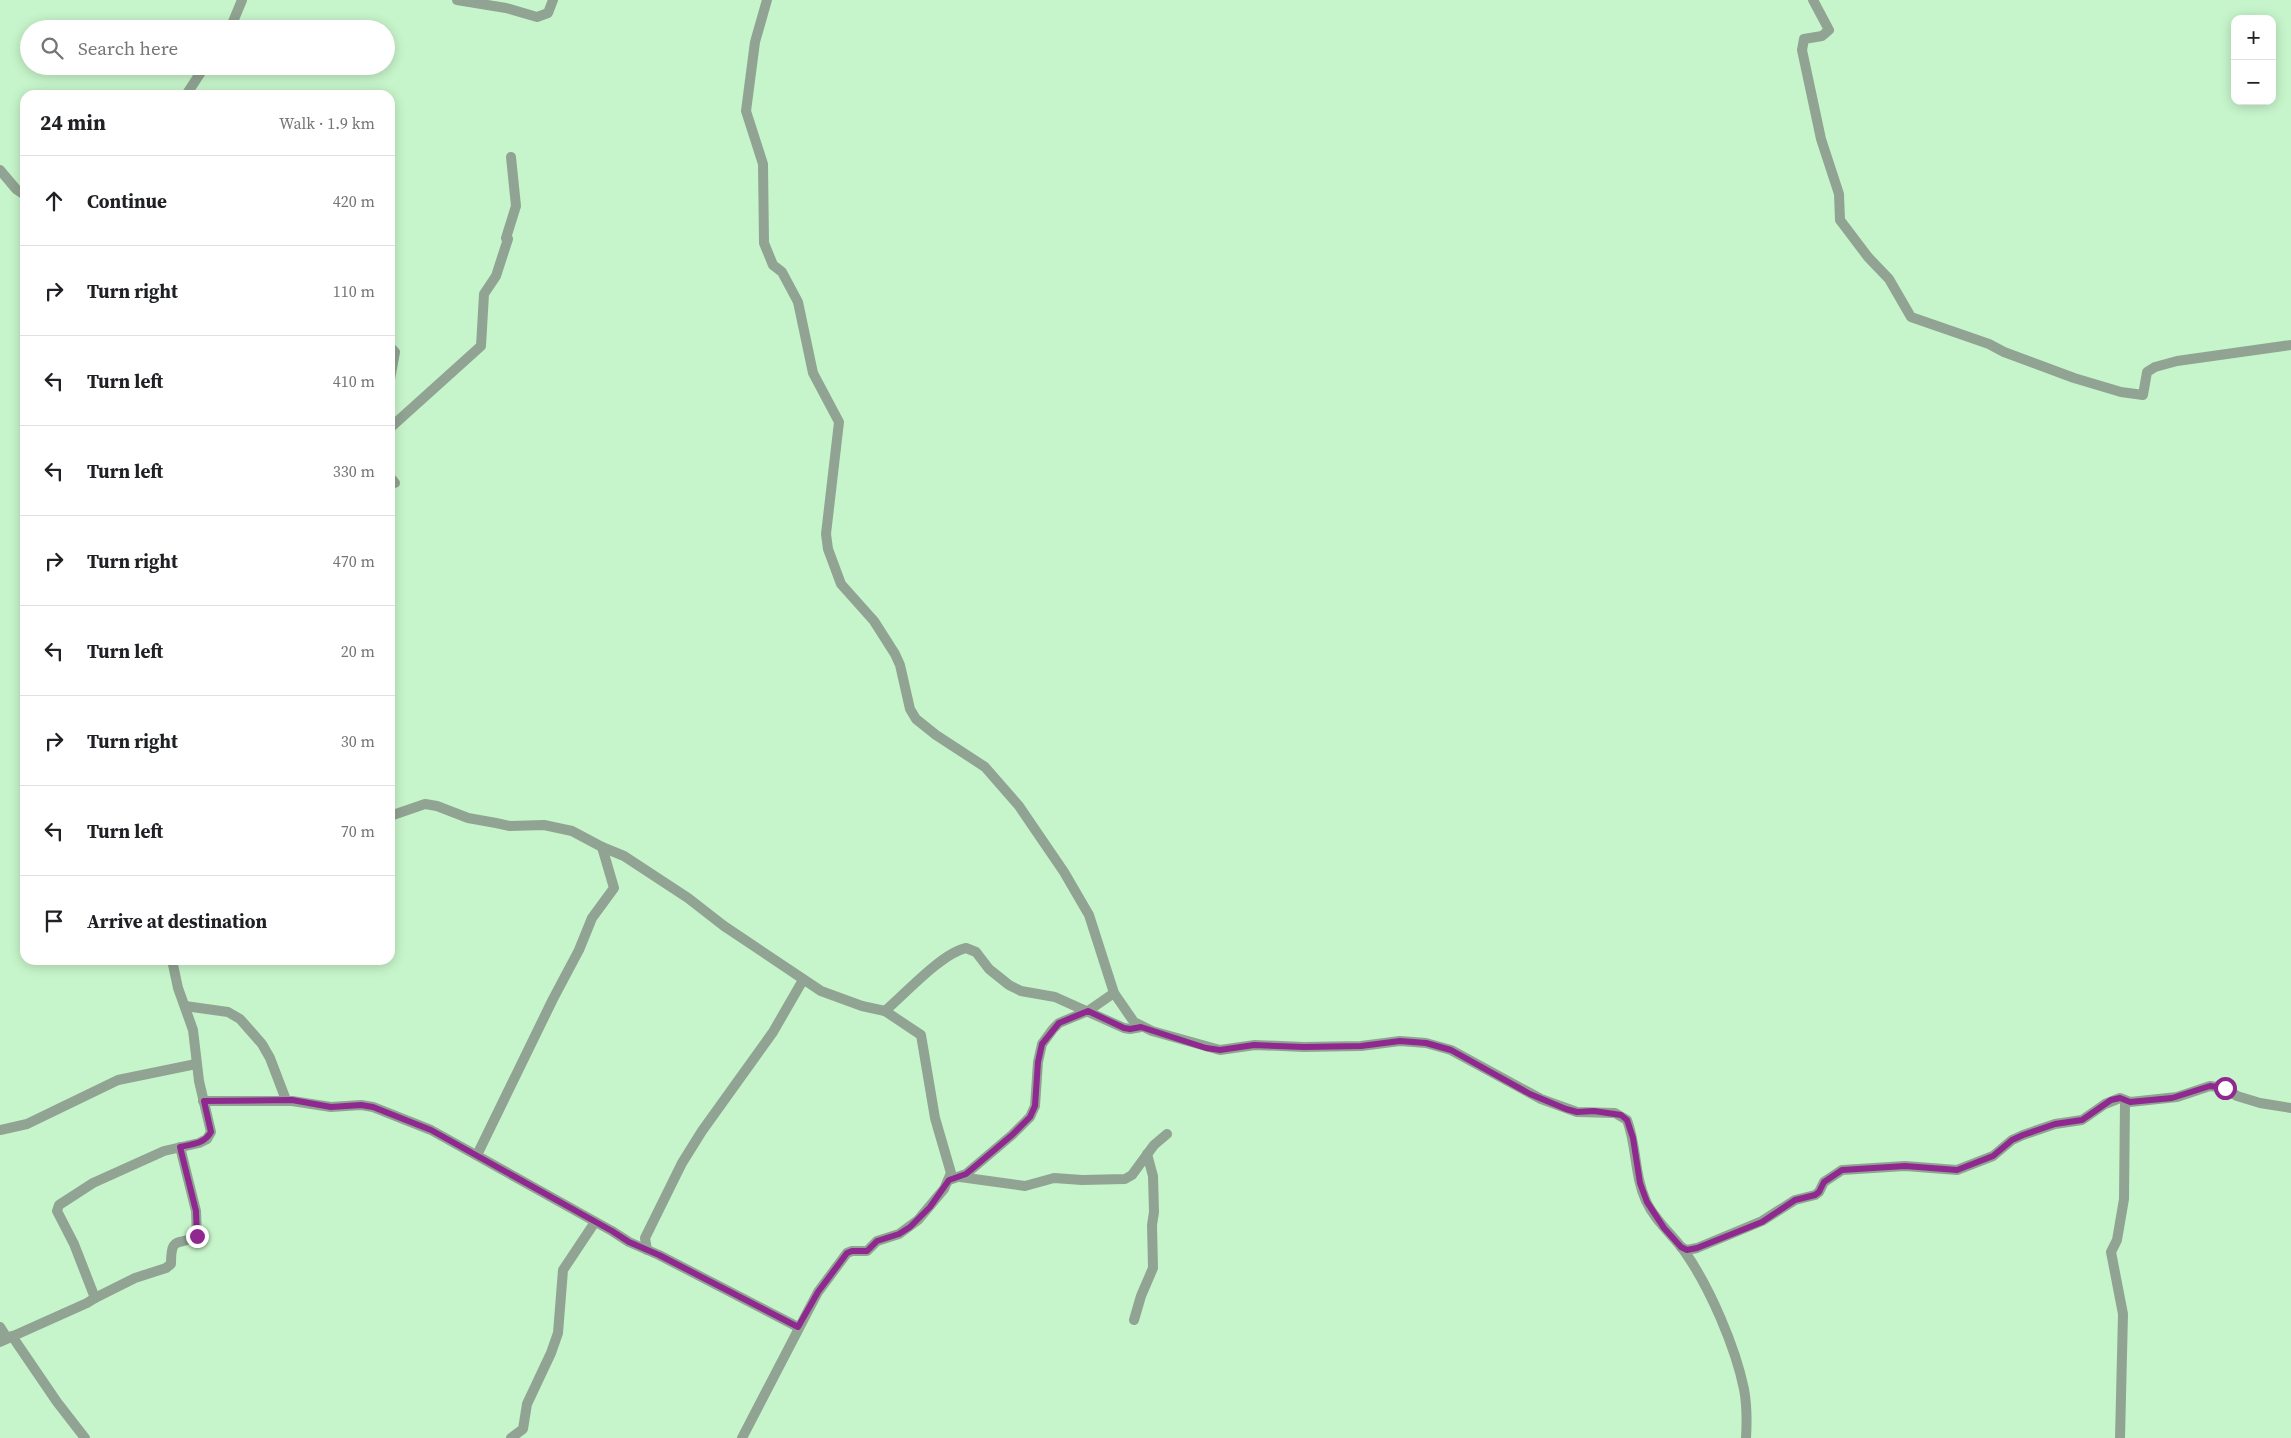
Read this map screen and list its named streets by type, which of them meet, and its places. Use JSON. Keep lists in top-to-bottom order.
{
  "page": {
    "map_buttons": ["+", "−"],
    "search": "Search here",
    "heading": ["24 min", "Walk · 1.9 km"],
    "list": [
      ["Continue", "420 m"],
      ["Turn right", "110 m"],
      ["Turn left", "410 m"],
      ["Turn left", "330 m"],
      ["Turn right", "470 m"],
      ["Turn left", "20 m"],
      ["Turn right", "30 m"],
      ["Turn left", "70 m"],
      "Arrive at destination"
    ]
  }
}
